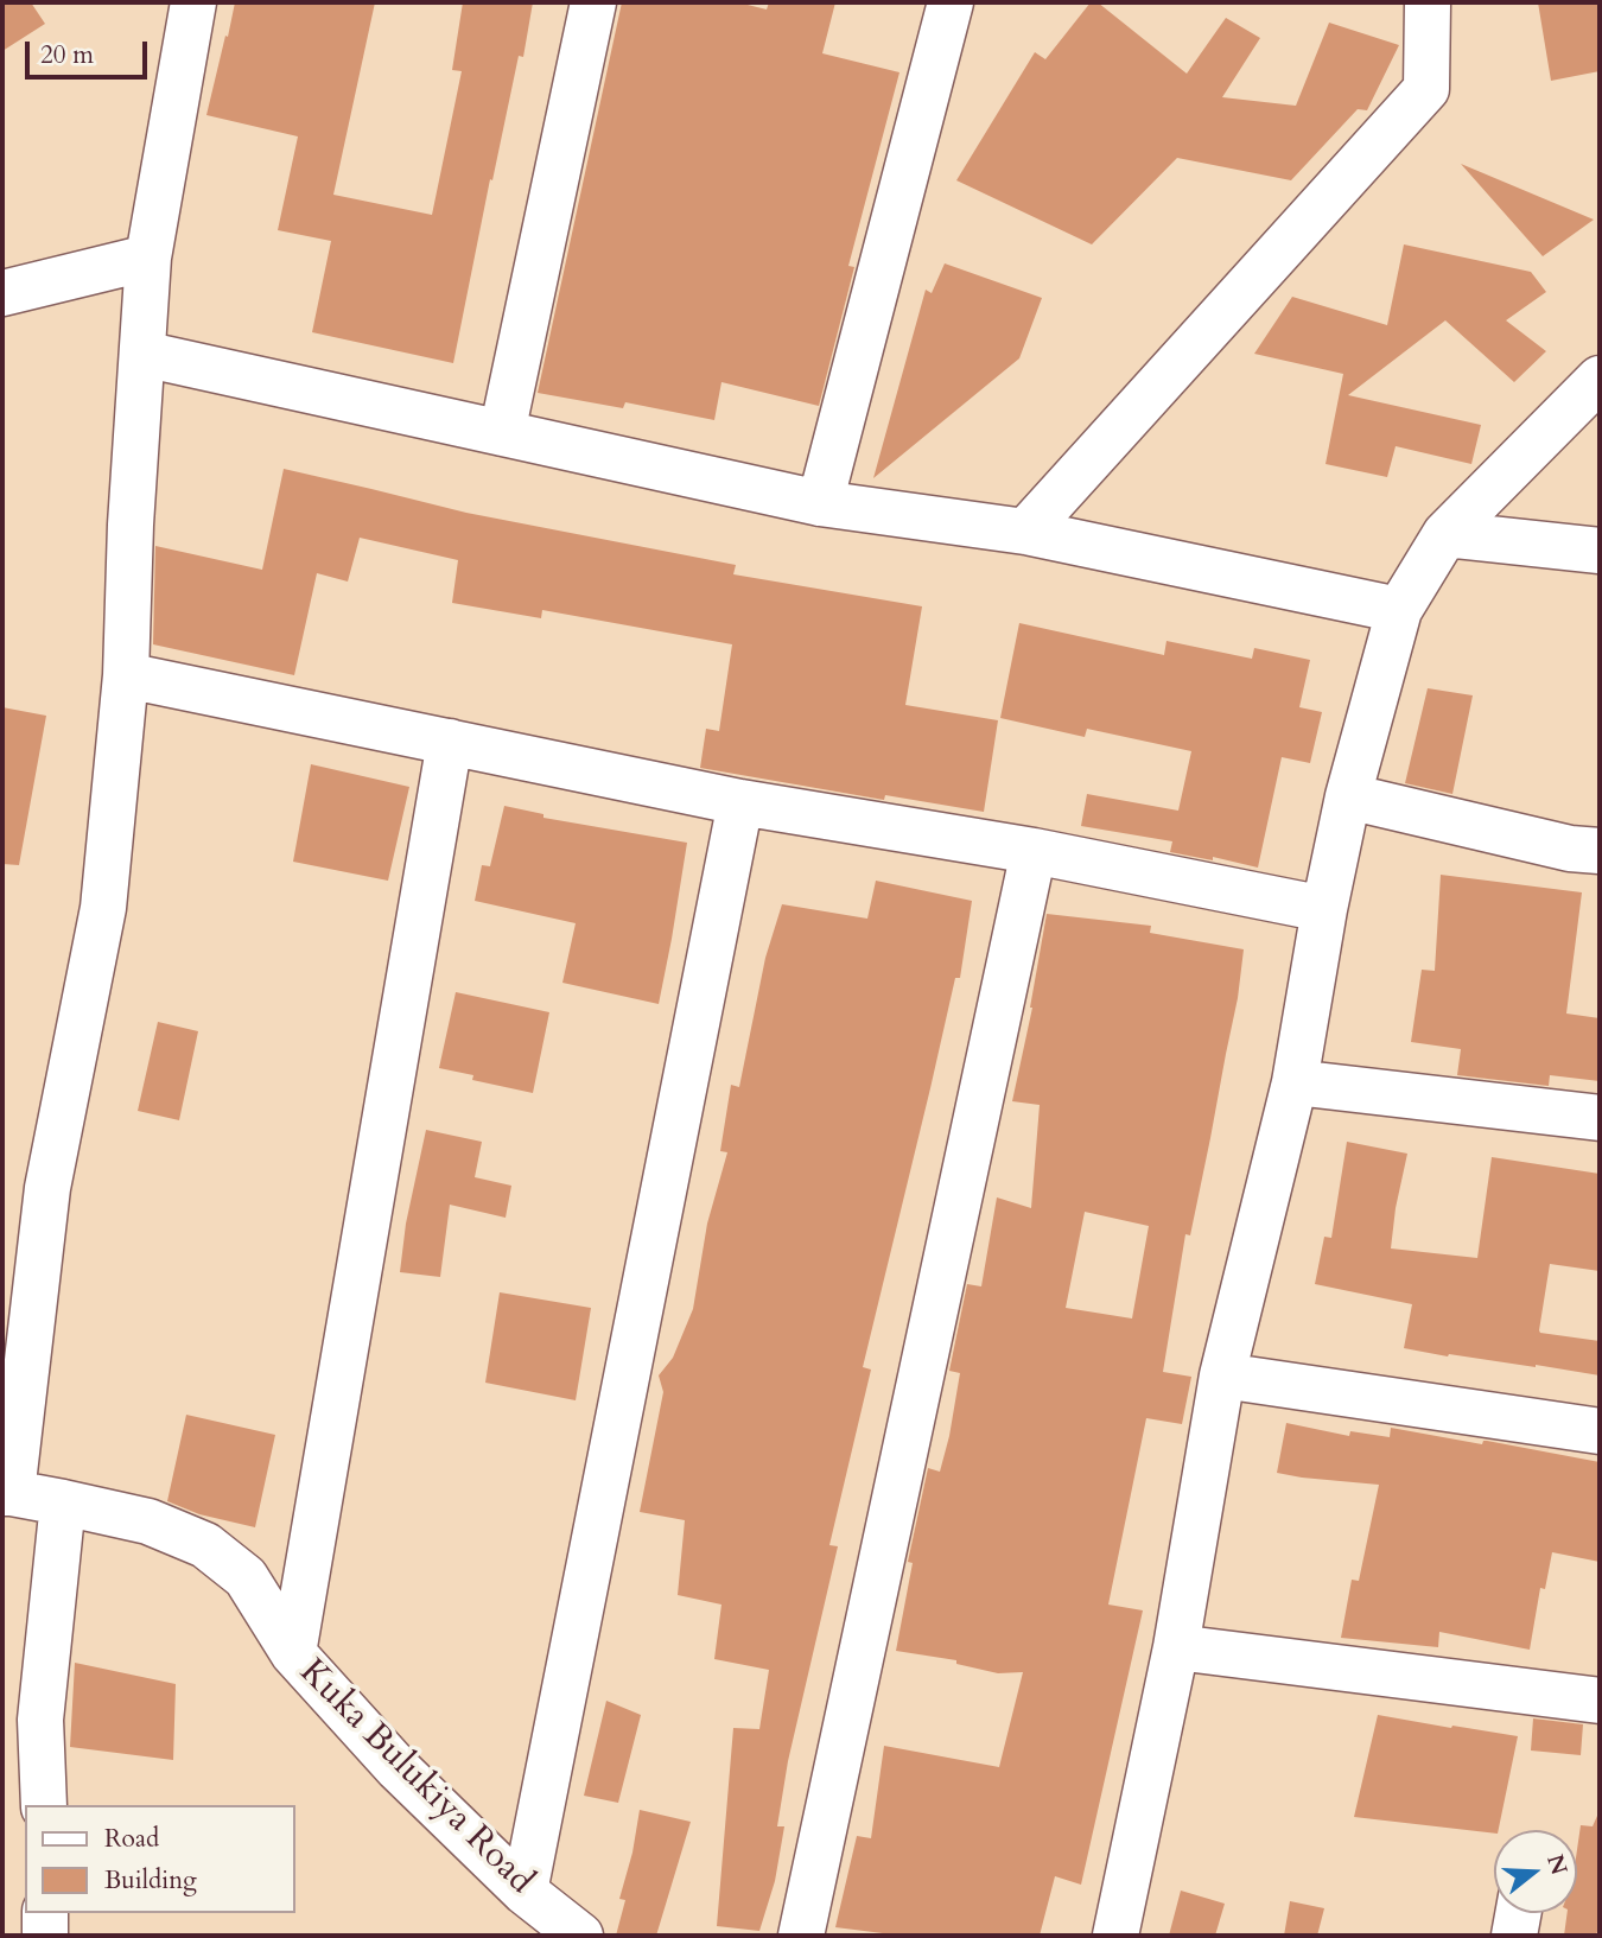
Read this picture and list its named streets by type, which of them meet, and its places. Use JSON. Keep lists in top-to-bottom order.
{
  "streets": {
    "street": ["Kuka Bulukiya Road"]
  },
  "legend": ["Road", "Building"],
  "scale_bar": "20 m",
  "north": "right"
}
